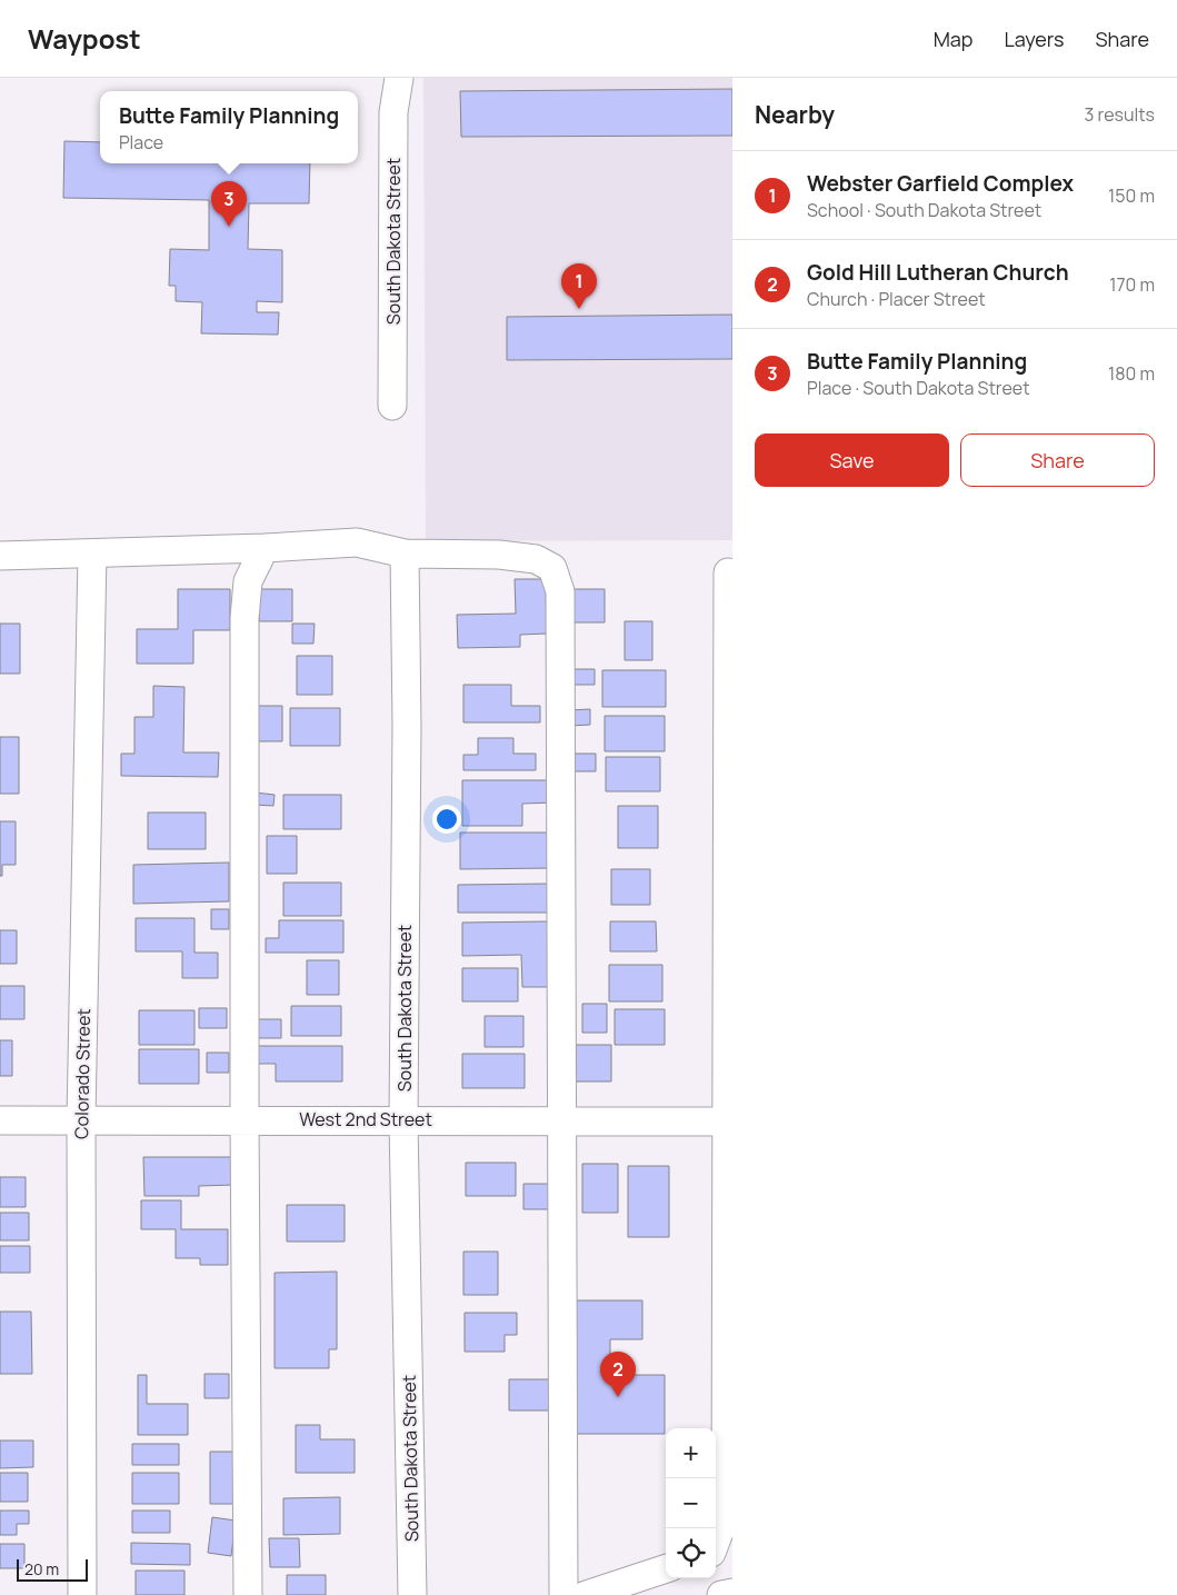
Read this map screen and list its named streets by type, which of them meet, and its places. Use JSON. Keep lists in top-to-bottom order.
{
  "streets": {
    "street": ["South Dakota Street", "Colorado Street", "West 2nd Street"]
  },
  "crossings": [
    ["South Dakota Street", "West 2nd Street"],
    ["Colorado Street", "West 2nd Street"]
  ],
  "scale_bar": "20 m",
  "page": {
    "header": "Waypost",
    "nav": ["Map", "Layers", "Share"],
    "heading": ["Nearby", "3 results"],
    "popup": ["Butte Family Planning", "Place"],
    "list": [
      {
        "mark": "1",
        "name": "Webster Garfield Complex",
        "note": "School · South Dakota Street",
        "value": "150 m"
      },
      {
        "mark": "2",
        "name": "Gold Hill Lutheran Church",
        "note": "Church · Placer Street",
        "value": "170 m"
      },
      {
        "mark": "3",
        "name": "Butte Family Planning",
        "note": "Place · South Dakota Street",
        "value": "180 m"
      }
    ],
    "pins": ["3", "1", "2"],
    "buttons": ["Save", "Share"],
    "map_buttons": ["+", "−"],
    "scale": "20 m"
  }
}
